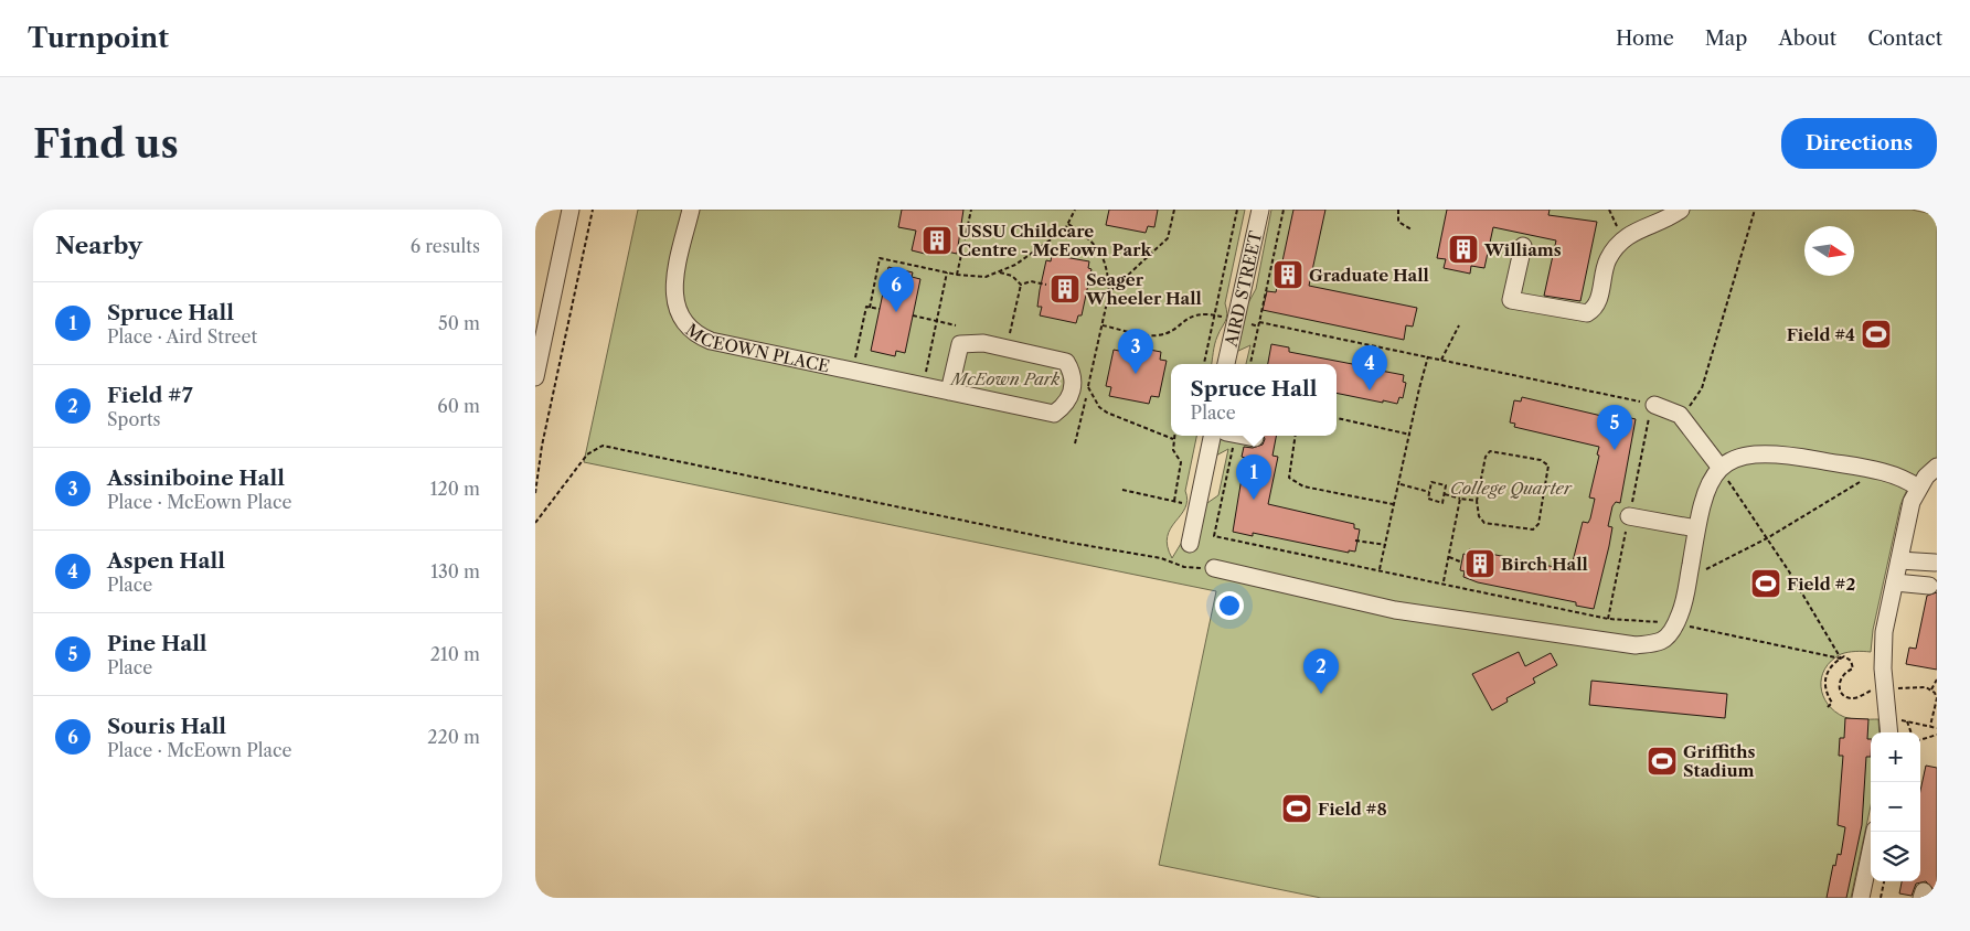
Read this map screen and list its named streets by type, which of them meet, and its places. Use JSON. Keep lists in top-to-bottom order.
{
  "streets": {
    "street": ["AIRD STREET", "MCEOWN PLACE"]
  },
  "parks": ["McEown Park", "College Quarter"],
  "places": {
    "building": [
      "USSU Childcare Centre - McEown Park",
      "Williams",
      "Graduate Hall",
      "Seager Wheeler Hall",
      "Birch Hall"
    ],
    "sports": [
      "Field #4",
      "Field #2",
      "Griffiths Stadium",
      "Field #8"
    ]
  },
  "north": "right",
  "page": {
    "header": "Turnpoint",
    "nav": [
      "Home",
      "Map",
      "About",
      "Contact"
    ],
    "buttons": "Directions",
    "title": "Find us",
    "heading": ["Nearby", "6 results"],
    "pins": [
      "6",
      "3",
      "4",
      "5",
      "1",
      "2"
    ],
    "list": [
      {
        "mark": "1",
        "name": "Spruce Hall",
        "note": "Place · Aird Street",
        "value": "50 m"
      },
      {
        "mark": "2",
        "name": "Field #7",
        "note": "Sports",
        "value": "60 m"
      },
      {
        "mark": "3",
        "name": "Assiniboine Hall",
        "note": "Place · McEown Place",
        "value": "120 m"
      },
      {
        "mark": "4",
        "name": "Aspen Hall",
        "note": "Place",
        "value": "130 m"
      },
      {
        "mark": "5",
        "name": "Pine Hall",
        "note": "Place",
        "value": "210 m"
      },
      {
        "mark": "6",
        "name": "Souris Hall",
        "note": "Place · McEown Place",
        "value": "220 m"
      }
    ],
    "popup": ["Spruce Hall", "Place"],
    "map_buttons": ["+", "−"]
  }
}
